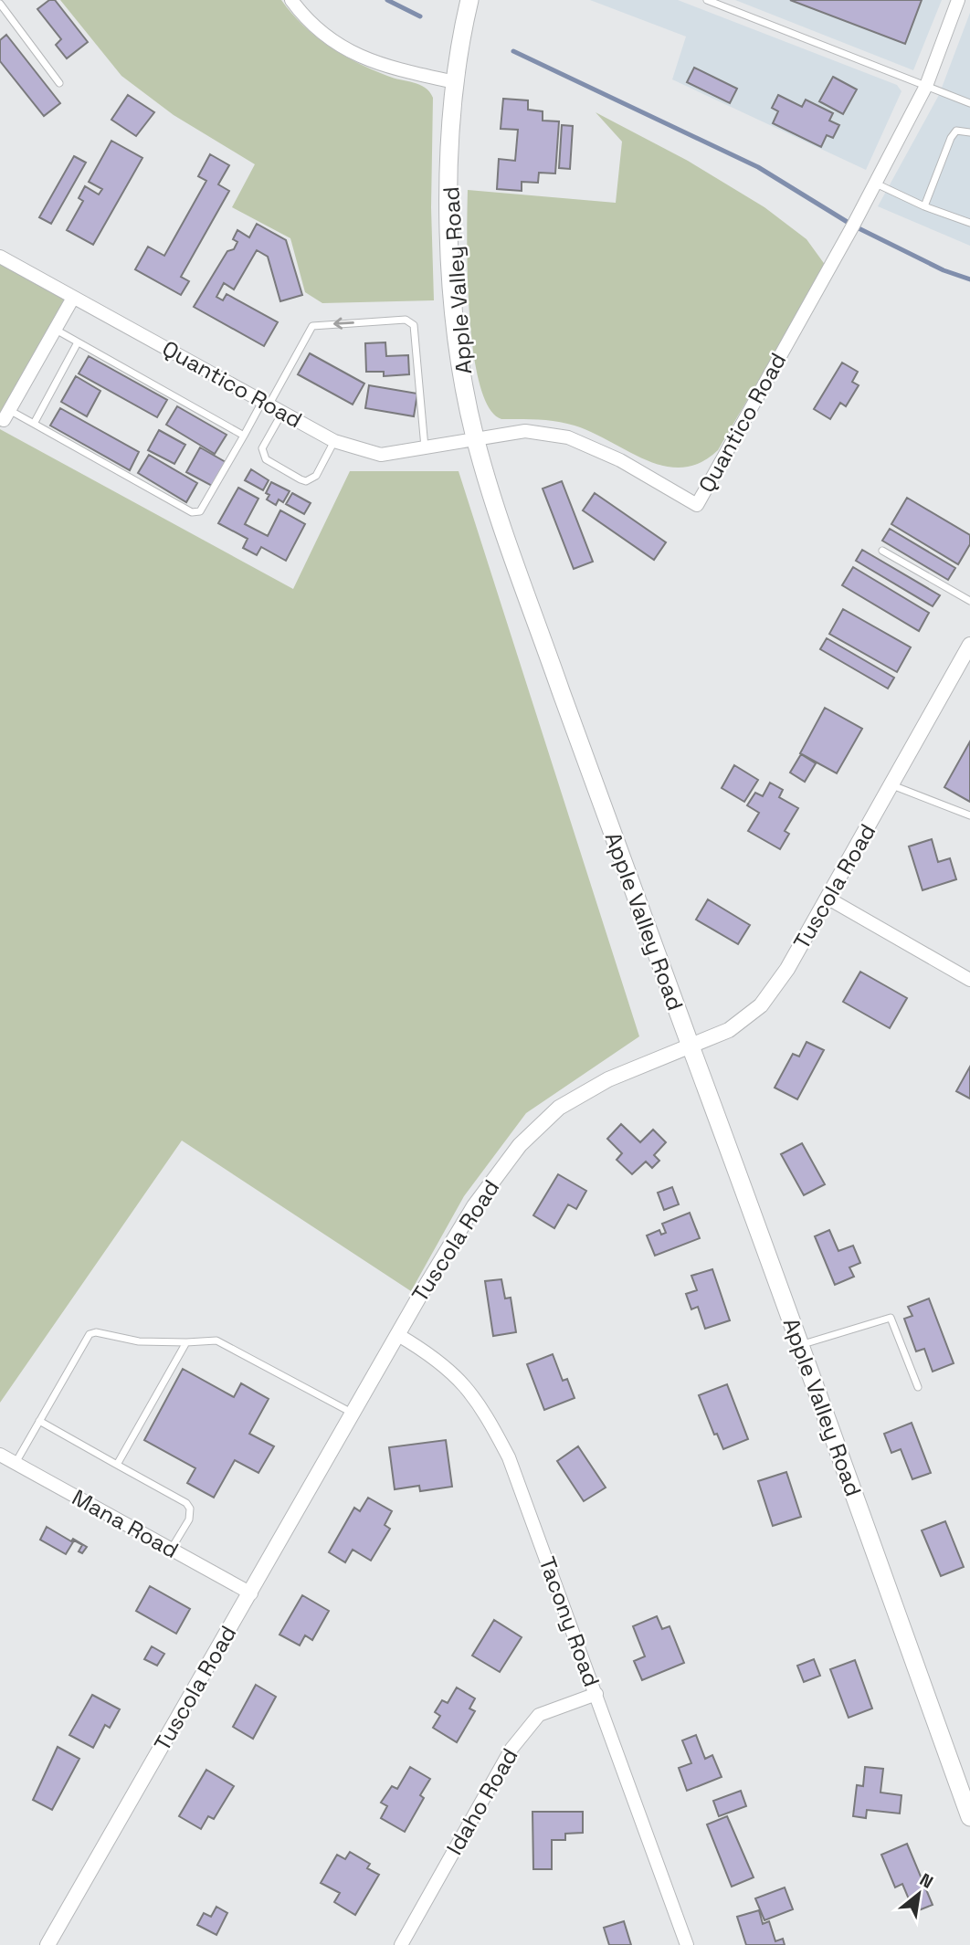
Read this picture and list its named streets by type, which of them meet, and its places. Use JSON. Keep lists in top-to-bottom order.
{
  "streets": {
    "main road": ["Apple Valley Road"],
    "street": [
      "Quantico Road",
      "Tuscola Road",
      "Mana Road",
      "Tacony Road",
      "Idaho Road"
    ]
  },
  "crossings": [
    ["Apple Valley Road", "Quantico Road"],
    ["Apple Valley Road", "Tuscola Road"],
    ["Tuscola Road", "Mana Road"],
    ["Tuscola Road", "Tacony Road"],
    ["Tacony Road", "Idaho Road"]
  ],
  "north": "top right"
}
